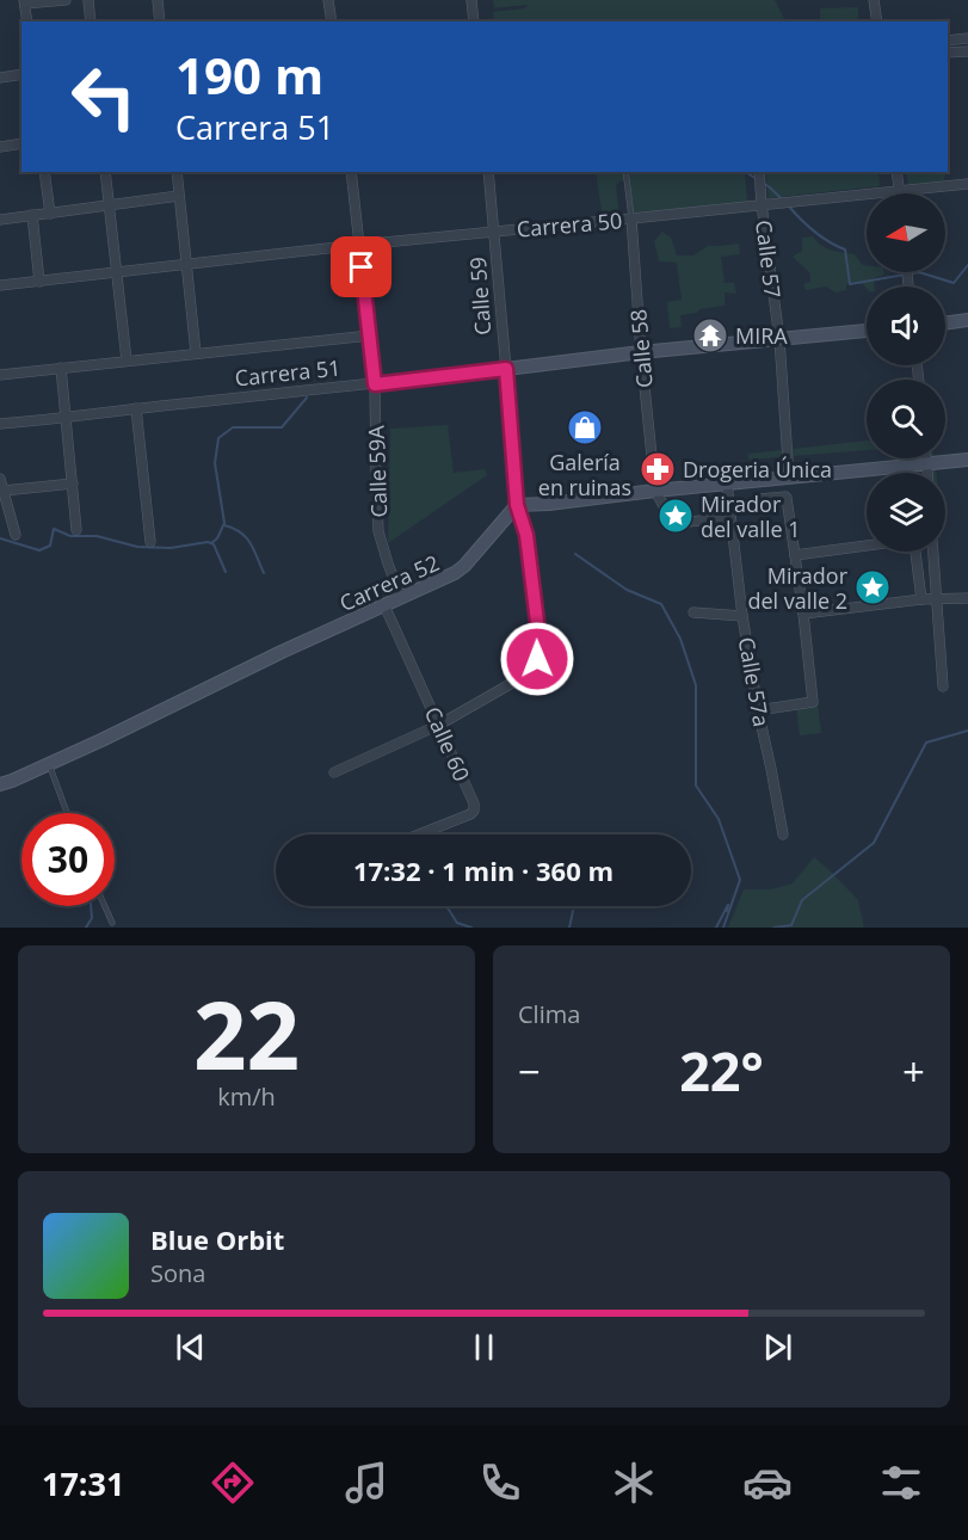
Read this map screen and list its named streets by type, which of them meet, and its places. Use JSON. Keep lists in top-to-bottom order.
{
  "streets": {
    "main road": ["Calle 59", "Carrera 51", "Carrera 52"],
    "street": [
      "Carrera 50",
      "Calle 57",
      "Calle 58",
      "Calle 59A",
      "Calle 57a",
      "Calle 60"
    ]
  },
  "crossings": [
    ["Carrera 50", "Calle 57"],
    ["Carrera 50", "Calle 59"],
    ["Carrera 50", "Calle 58"],
    ["Carrera 50", "Calle 59A"],
    ["Calle 57", "Carrera 51"],
    ["Calle 59", "Carrera 51"],
    ["Calle 59", "Carrera 52"],
    ["Calle 59", "Calle 60"],
    ["Calle 58", "Carrera 51"],
    ["Calle 58", "Calle 57a"],
    ["Carrera 51", "Calle 59A"],
    ["Calle 59A", "Carrera 52"],
    ["Carrera 52", "Calle 60"]
  ],
  "places": {
    "temple": ["MIRA"],
    "shop": ["Galería en ruinas"],
    "pharmacy": ["Drogeria Única"],
    "place": ["Mirador del valle 1", "Mirador del valle 2"]
  },
  "north": "left",
  "page": {
    "turn": ["190 m", "Carrera 51"],
    "limit": "30",
    "trip": "17:32 · 1 min · 360 m",
    "tile": [
      ["22", "km/h"],
      "Clima"
    ],
    "heat": ["−", "22°", "+"],
    "song": ["Blue Orbit", "Sona"],
    "tabs": "17:31"
  }
}
